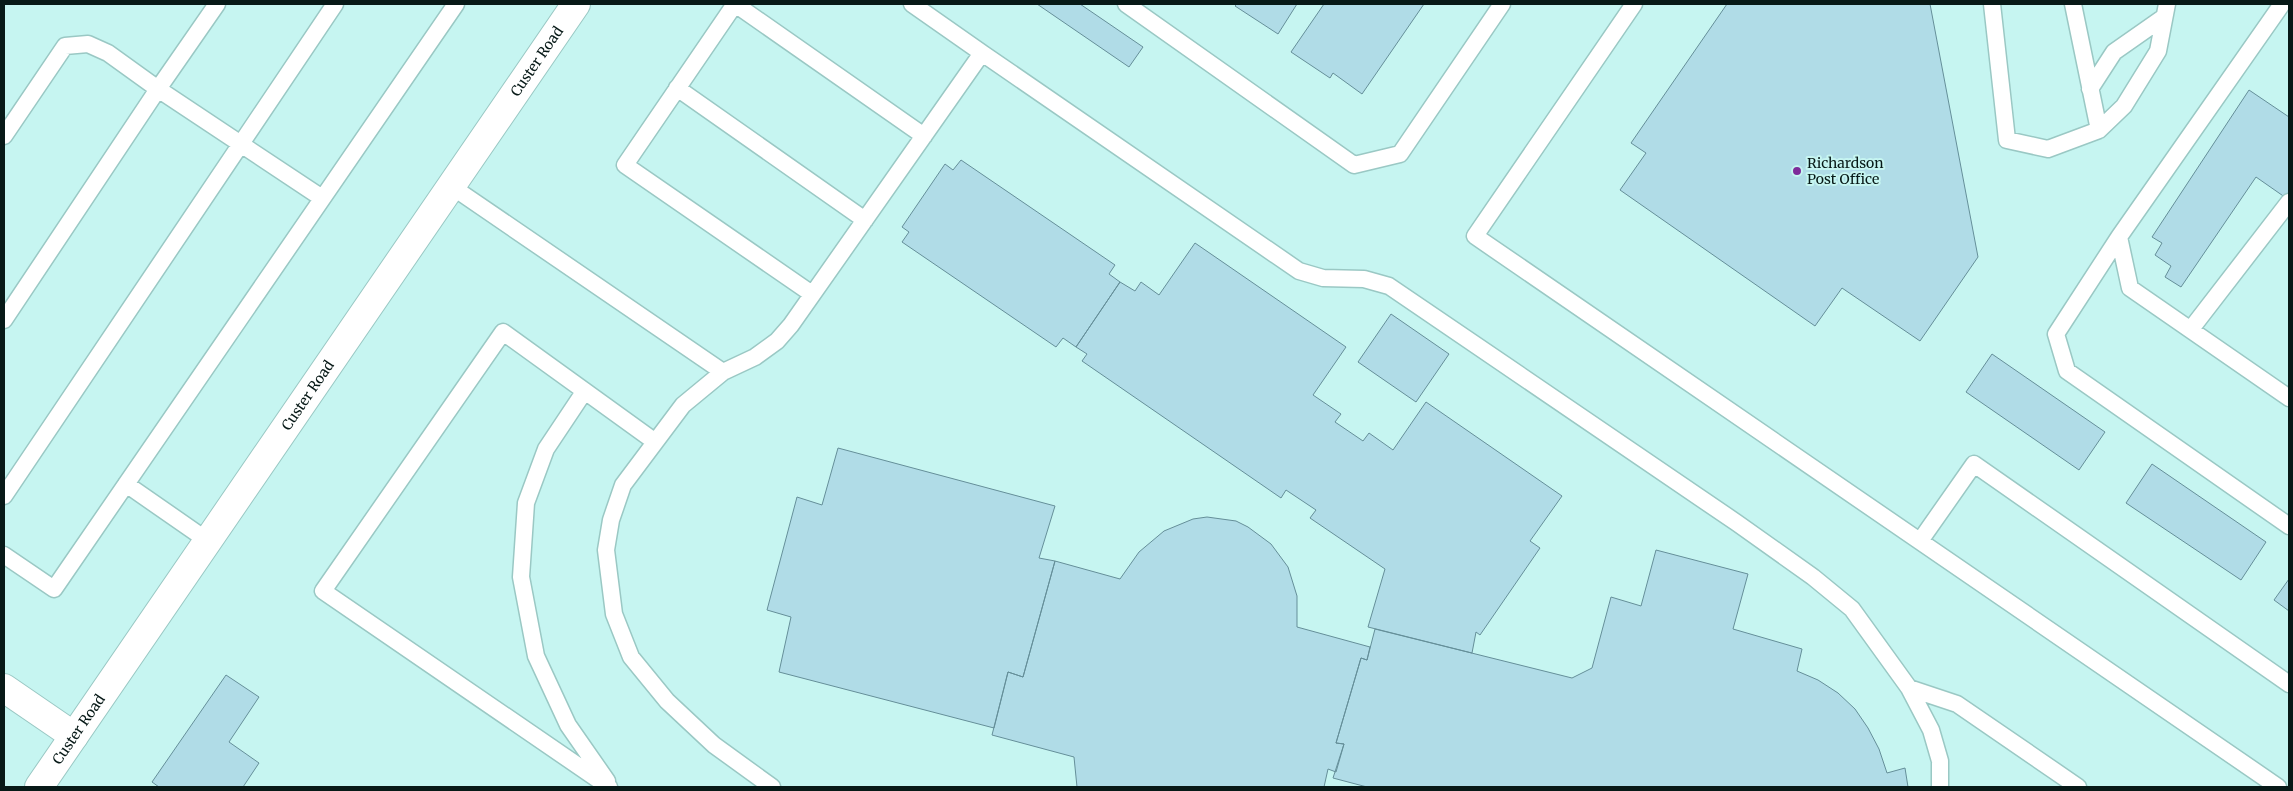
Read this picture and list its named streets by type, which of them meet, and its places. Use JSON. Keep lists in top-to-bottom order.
{
  "streets": {
    "street": ["Custer Road"]
  },
  "places": ["Richardson Post Office"]
}
